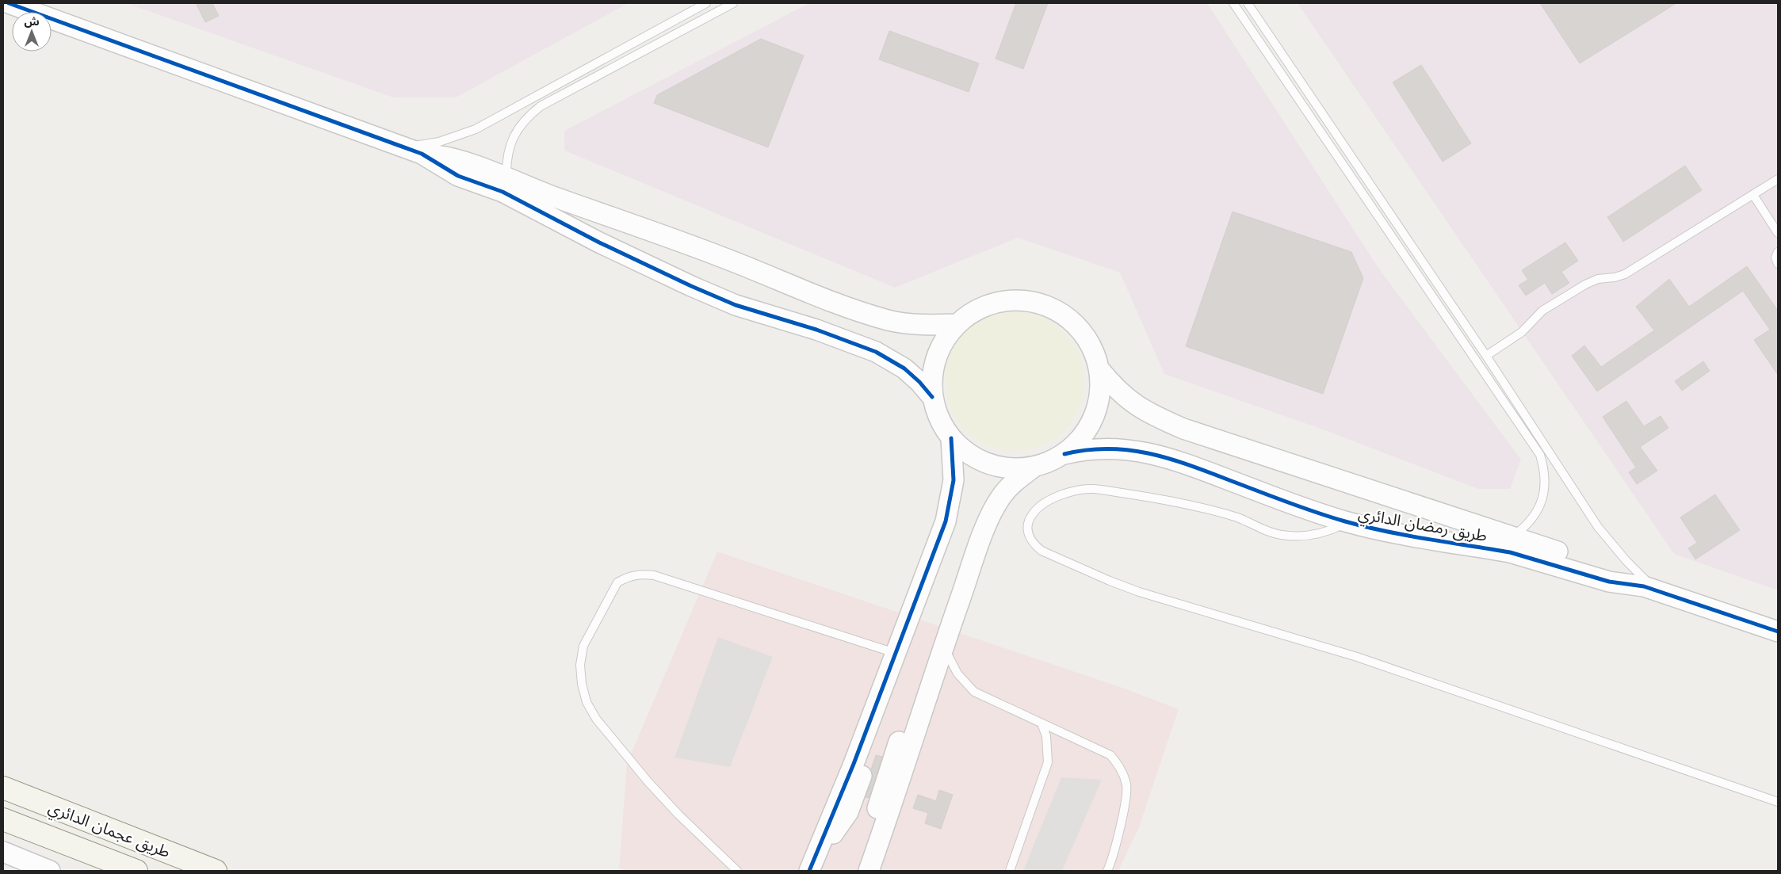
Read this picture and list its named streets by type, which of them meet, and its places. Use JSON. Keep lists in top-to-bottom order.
{
  "streets": {
    "main road": ["طريق عجمان الدائري"],
    "street": ["طريق رمضان الدائري"]
  },
  "north": "top"
}
